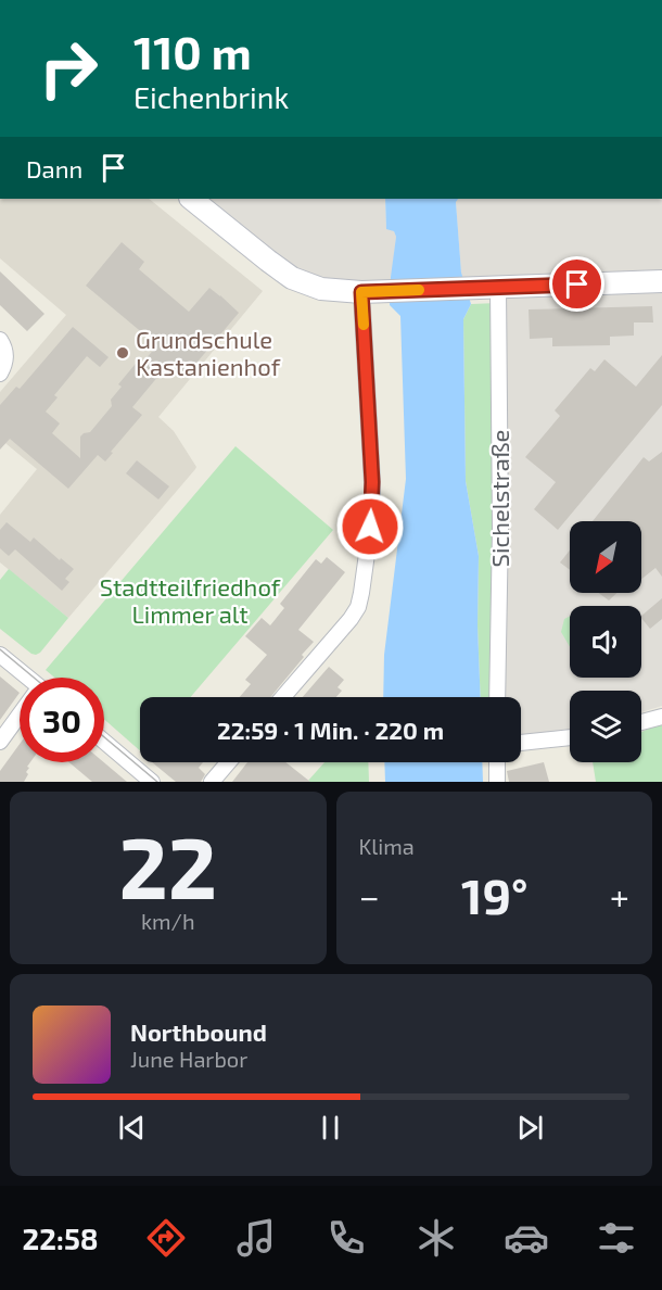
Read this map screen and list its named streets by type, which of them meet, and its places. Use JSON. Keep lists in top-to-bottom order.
{
  "streets": {
    "street": ["Sichelstraße"]
  },
  "parks": ["Stadtteilfriedhof Limmer alt"],
  "places": ["Grundschule Kastanienhof"],
  "north": "bottom left",
  "page": {
    "turn": ["110 m", "Eichenbrink"],
    "then": "Dann",
    "limit": "30",
    "trip": "22:59 · 1 Min. · 220 m",
    "tile": [
      ["22", "km/h"],
      "Klima"
    ],
    "heat": ["−", "19°", "+"],
    "song": ["Northbound", "June Harbor"],
    "tabs": "22:58"
  }
}
